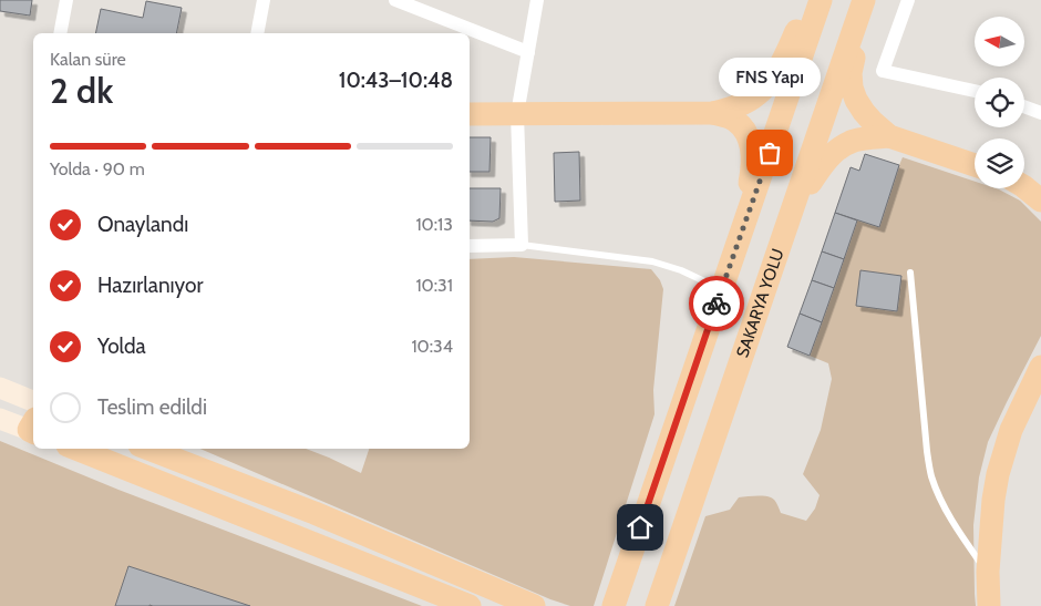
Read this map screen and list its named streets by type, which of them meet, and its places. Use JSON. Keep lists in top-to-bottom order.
{
  "streets": {
    "highway": ["SAKARYA YOLU"]
  },
  "places": ["FNS Yapı"],
  "north": "left",
  "page": {
    "heading": ["2 dk", "Kalan süre", "10:43–10:48"],
    "bubble": "FNS Yapı",
    "bar": "Yolda · 90 m",
    "list": [
      ["Onaylandı", "10:13"],
      ["Hazırlanıyor", "10:31"],
      ["Yolda", "10:34"],
      "Teslim edildi"
    ]
  }
}
